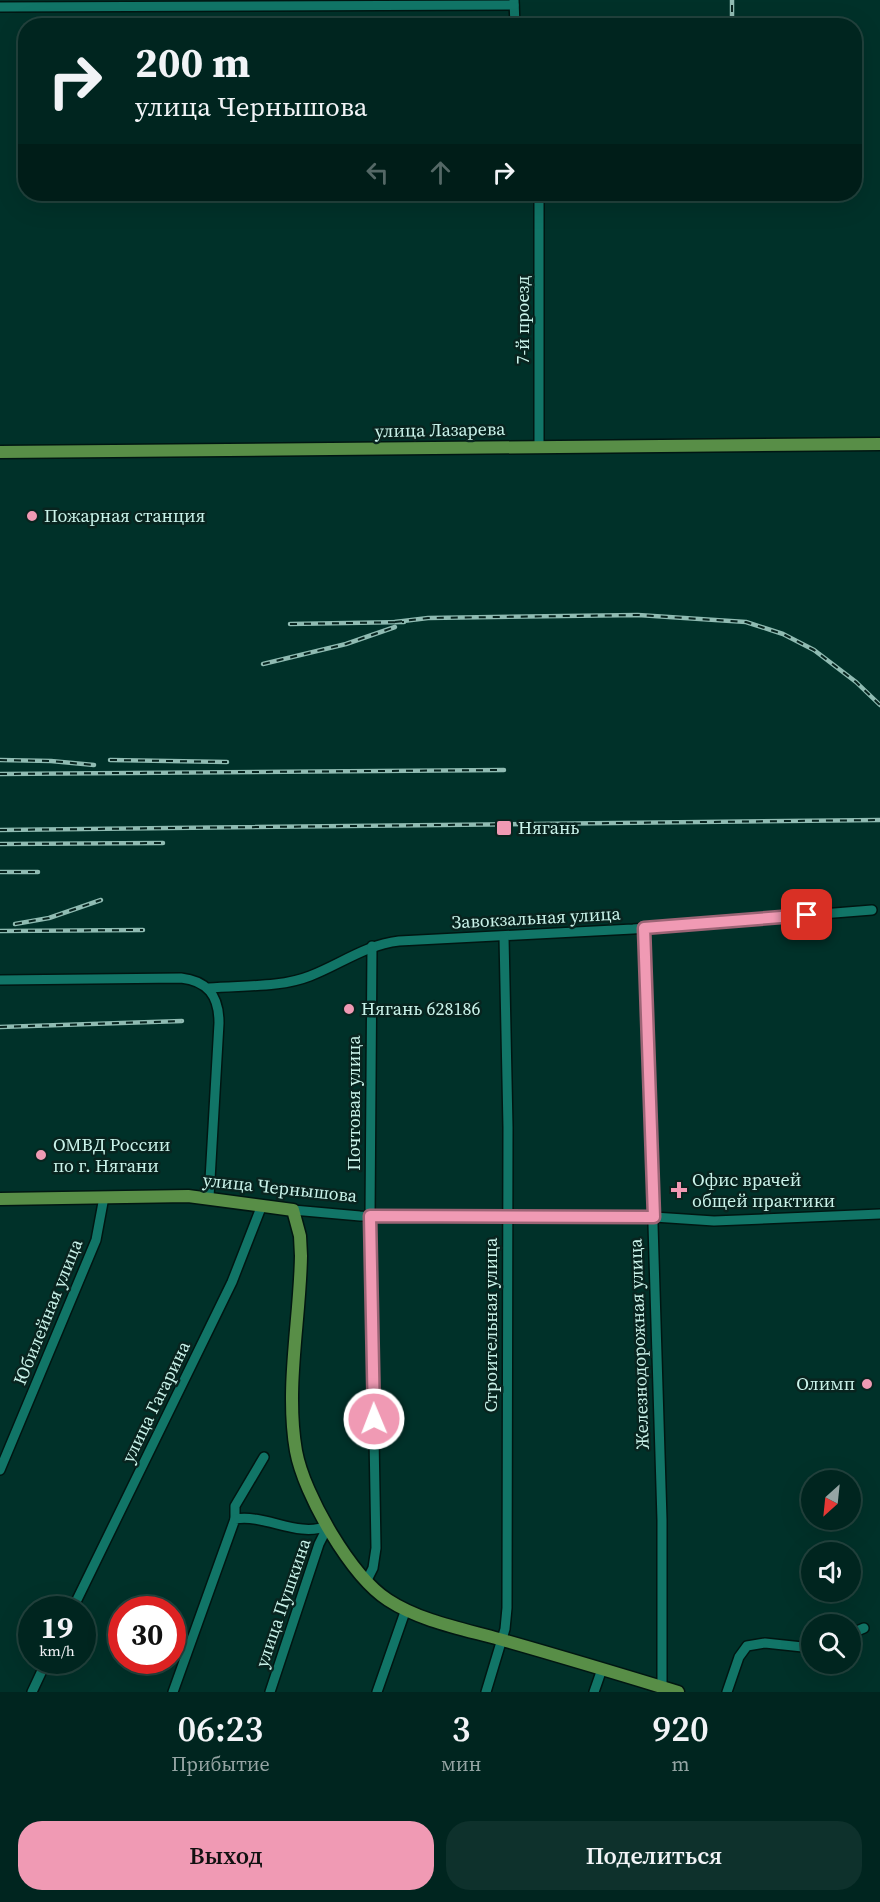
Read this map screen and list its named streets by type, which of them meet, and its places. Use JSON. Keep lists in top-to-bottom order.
{
  "streets": {
    "main road": ["улица Лазарева", "улица Чернышова"],
    "street": [
      "7-й проезд",
      "Завокзальная улица",
      "Почтовая улица",
      "Юбилейная улица",
      "Строительная улица",
      "Железнодорожная улица",
      "улица Гагарина",
      "улица Пушкина"
    ]
  },
  "crossings": [
    ["7-й проезд", "улица Лазарева"],
    ["Завокзальная улица", "Почтовая улица"],
    ["Завокзальная улица", "Строительная улица"],
    ["Завокзальная улица", "Железнодорожная улица"],
    ["Почтовая улица", "улица Чернышова"],
    ["улица Чернышова", "Юбилейная улица"],
    ["улица Чернышова", "Строительная улица"],
    ["улица Чернышова", "Железнодорожная улица"],
    ["улица Чернышова", "улица Гагарина"]
  ],
  "places": {
    "other": [
      "Пожарная станция",
      "Нягань 628186",
      "ОМВД России по г. Нягани",
      "Олимп"
    ],
    "transit": ["Нягань"],
    "health": ["Офис врачей общей практики"]
  },
  "north": "bottom left",
  "page": {
    "turn": ["200 m", "улица Чернышова"],
    "speed": "19 km/h",
    "limit": "30",
    "eta": [
      "06:23",
      "Прибытие",
      "3",
      "мин",
      "920",
      "m"
    ],
    "buttons": ["Выход", "Поделиться"]
  }
}
